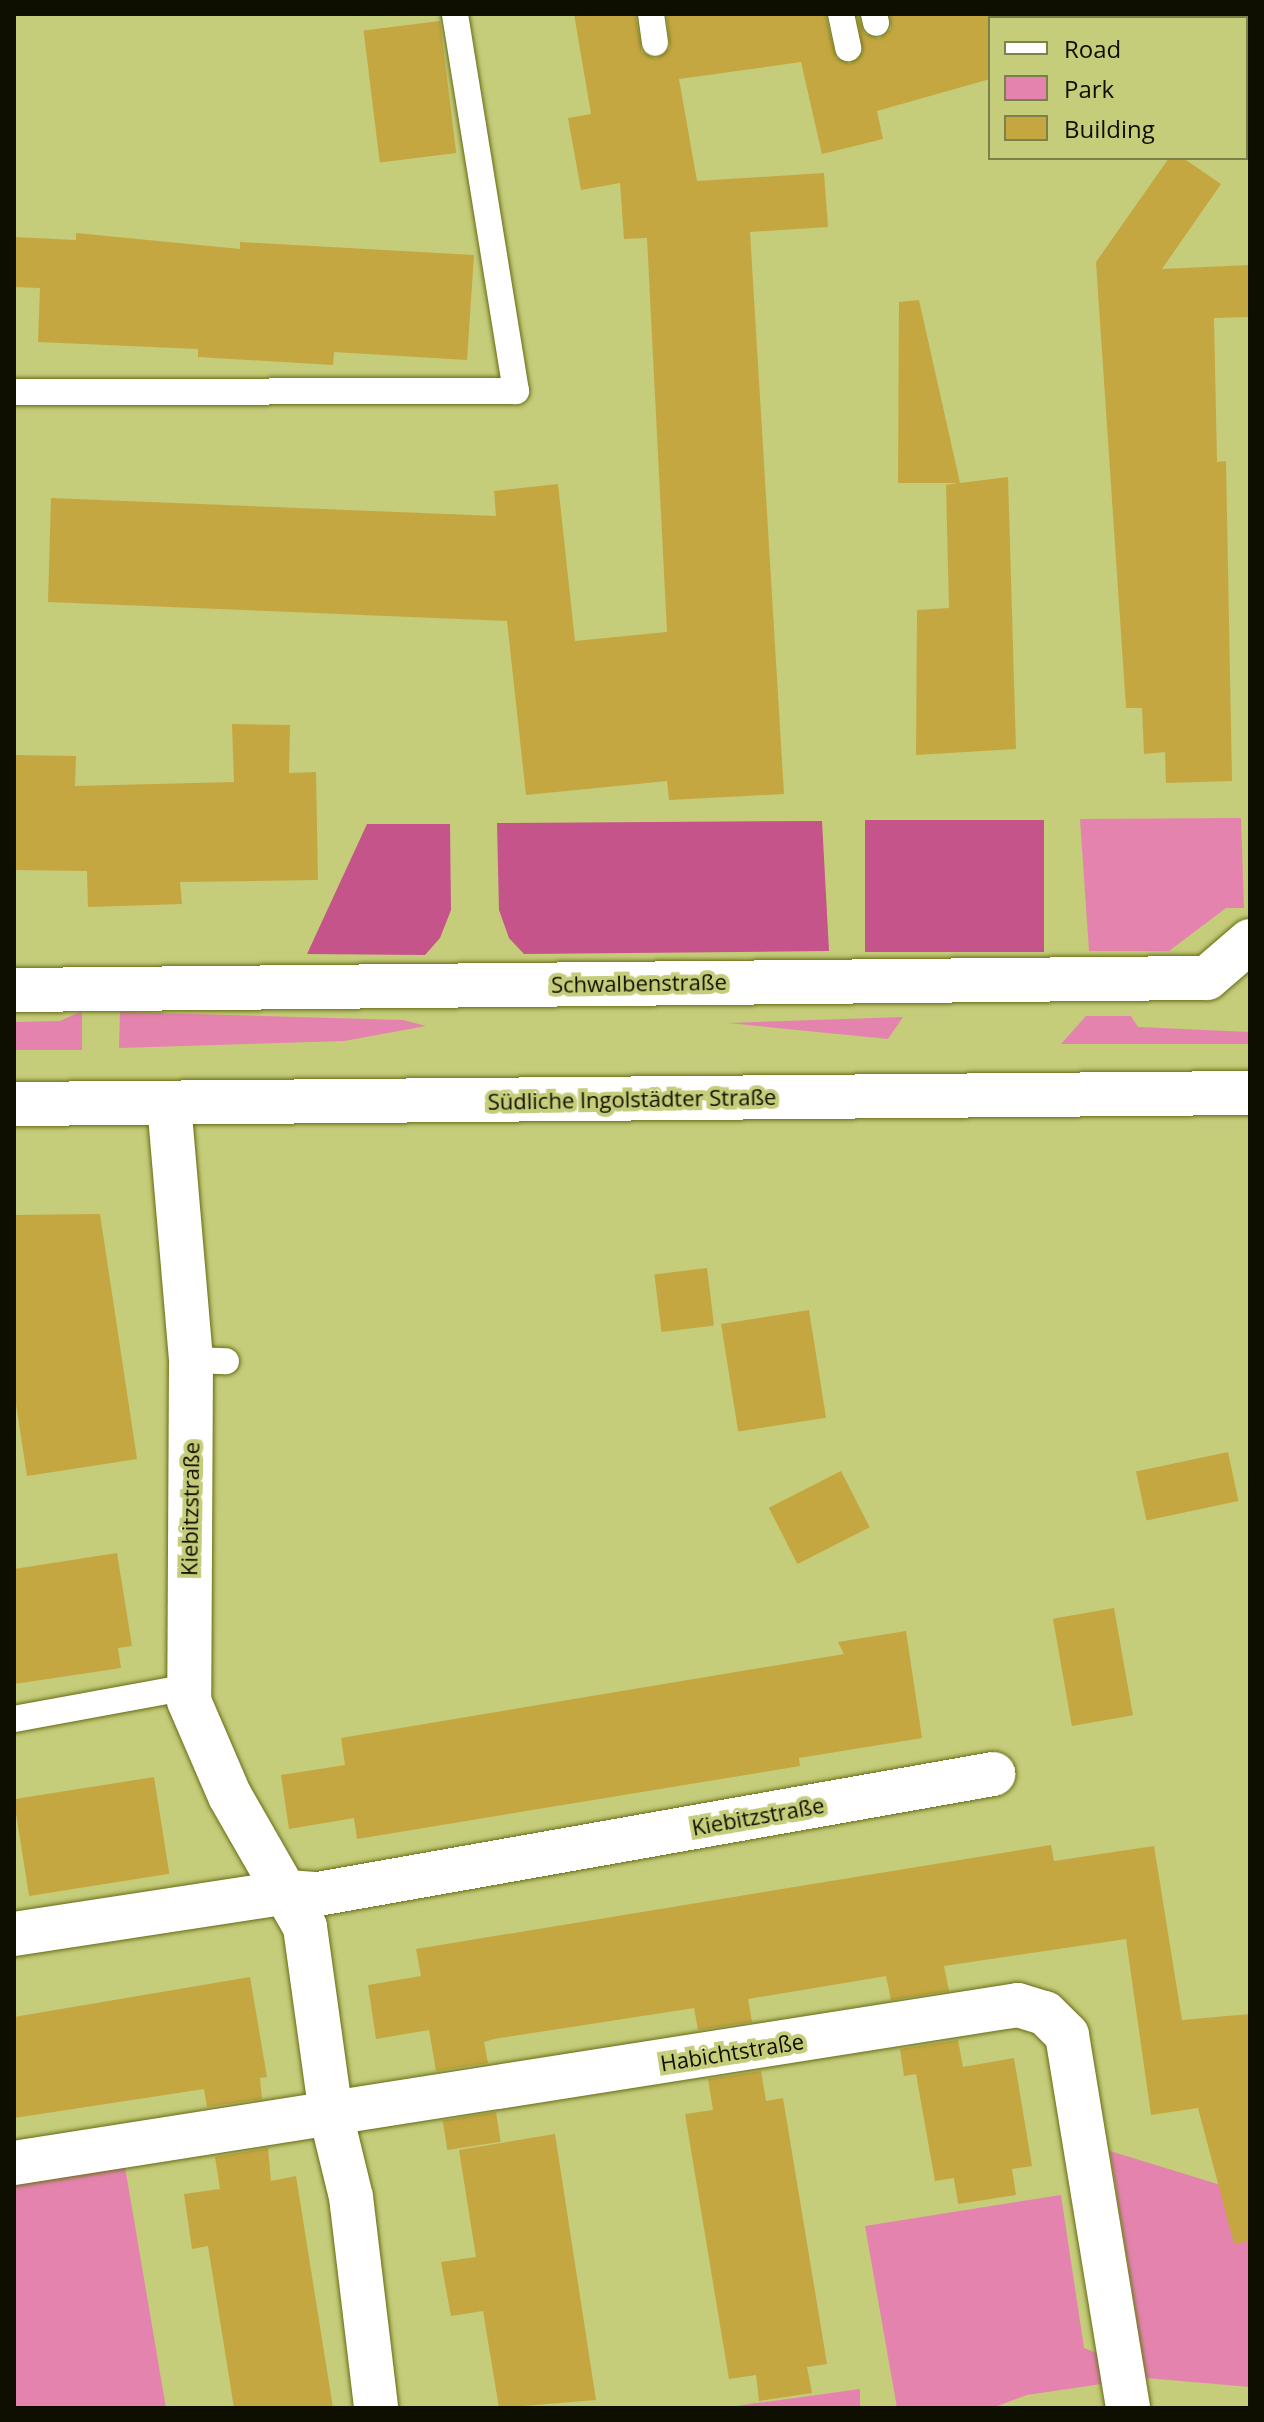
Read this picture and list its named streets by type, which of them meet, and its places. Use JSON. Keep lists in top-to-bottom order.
{
  "streets": {
    "street": [
      "Schwalbenstraße",
      "Südliche Ingolstädter Straße",
      "Kiebitzstraße",
      "Habichtstraße"
    ]
  },
  "crossings": [
    ["Südliche Ingolstädter Straße", "Kiebitzstraße"],
    ["Kiebitzstraße", "Habichtstraße"]
  ],
  "legend": ["Road", "Park", "Building"]
}
